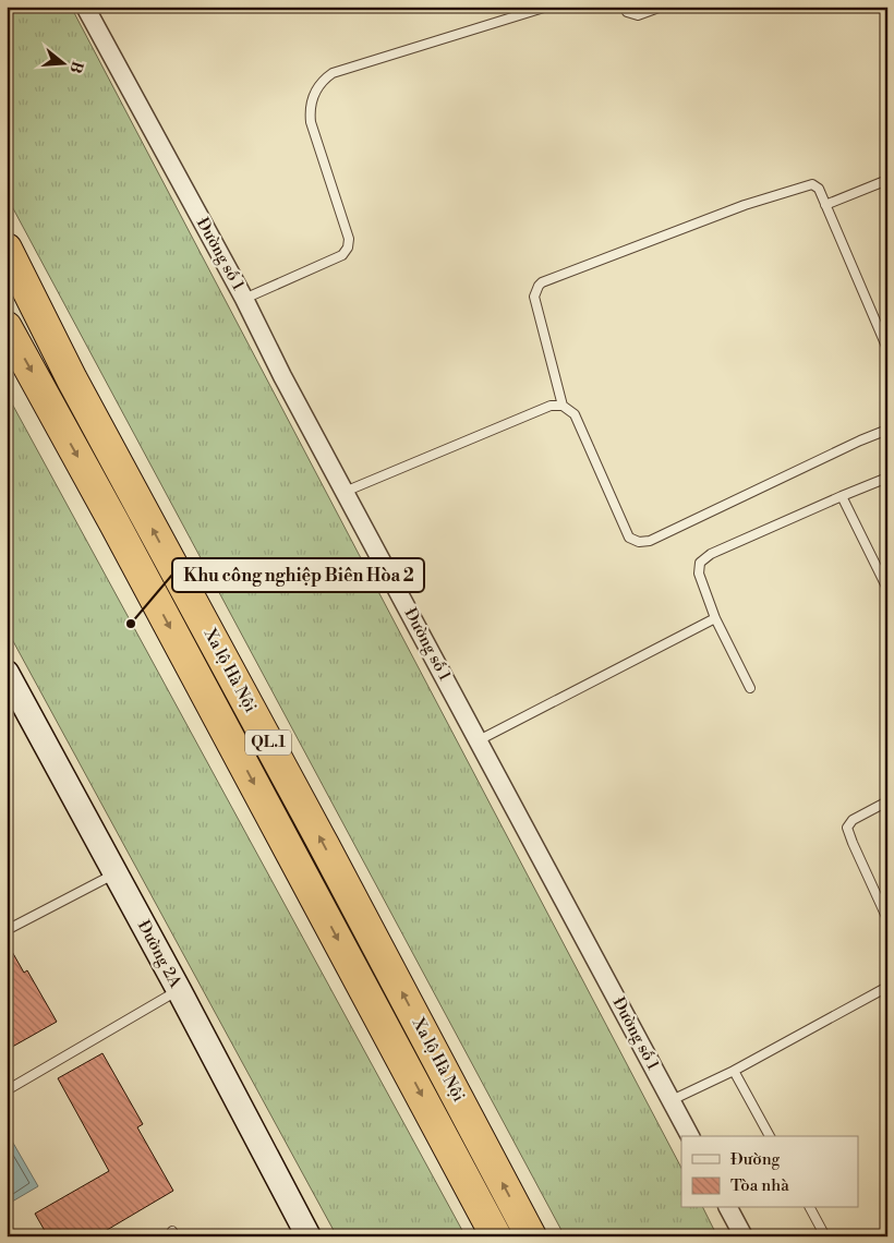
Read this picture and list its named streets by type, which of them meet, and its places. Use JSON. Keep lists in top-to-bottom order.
{
  "streets": {
    "highway": ["Xa lộ Hà Nội", "QL.1"],
    "street": ["Đường số 1", "Đường 2A"]
  },
  "places": ["Khu công nghiệp Biên Hòa 2"],
  "legend": ["Đường", "Tòa nhà"],
  "north": "right"
}
